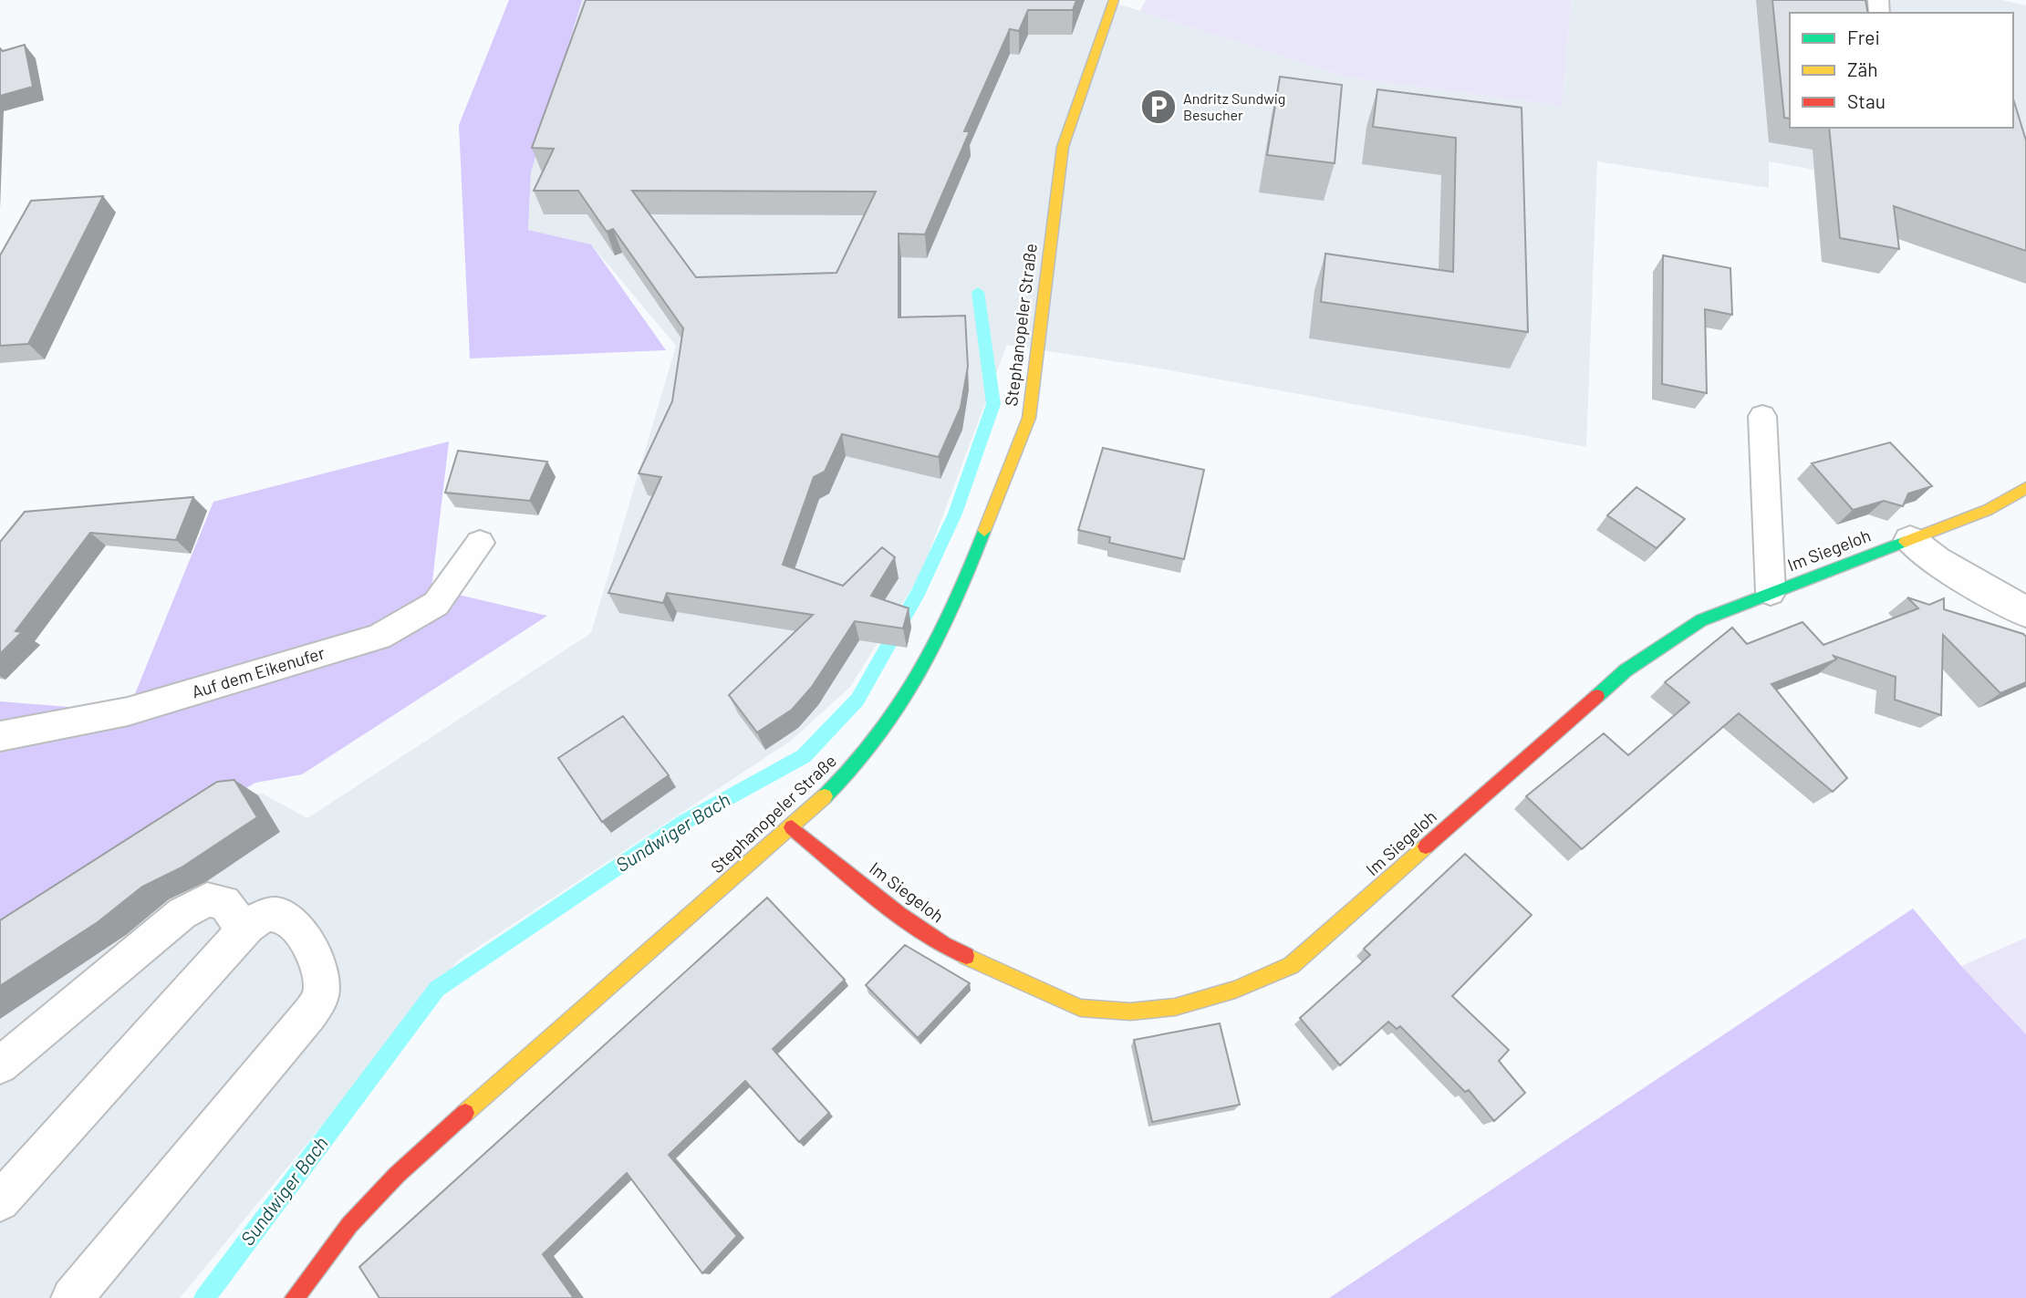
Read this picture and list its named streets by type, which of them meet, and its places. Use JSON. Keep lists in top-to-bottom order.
{
  "streets": {
    "street": ["Stephanopeler Straße", "Im Siegeloh"],
    "lane": ["Auf dem Eikenufer"]
  },
  "crossings": [
    ["Stephanopeler Straße", "Im Siegeloh"]
  ],
  "water": ["Sundwiger Bach"],
  "places": {
    "parking": ["Andritz Sundwig Besucher"]
  },
  "legend": ["Frei", "Zäh", "Stau"]
}
